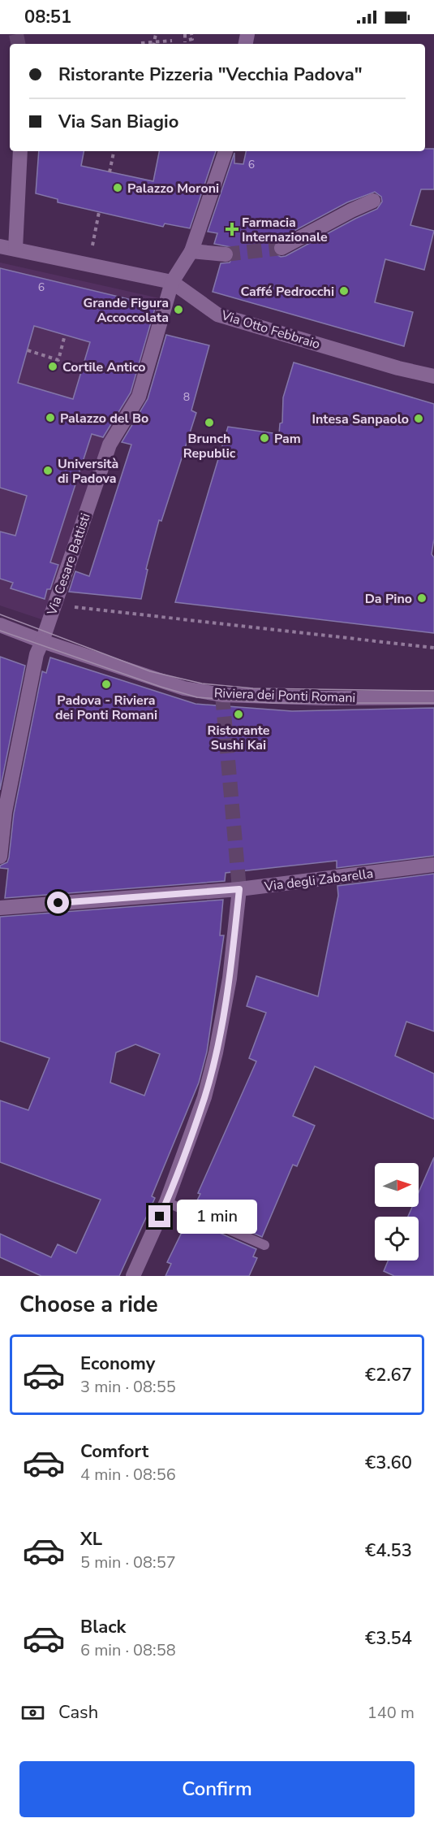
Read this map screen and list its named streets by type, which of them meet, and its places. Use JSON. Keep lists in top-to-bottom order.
{
  "streets": {
    "street": [
      "Via Otto Febbraio",
      "Via Cesare Battisti",
      "Riviera dei Ponti Romani",
      "Via degli Zabarella"
    ]
  },
  "crossings": [
    ["Via Otto Febbraio", "Via Cesare Battisti"],
    ["Via Cesare Battisti", "Riviera dei Ponti Romani"]
  ],
  "places": {
    "other": [
      "Palazzo Moroni",
      "Caffé Pedrocchi",
      "Grande Figura Accoccolata",
      "Cortile Antico",
      "Palazzo del Bo",
      "Intesa Sanpaolo",
      "Brunch Republic",
      "Pam",
      "Università di Padova",
      "Da Pino",
      "Padova - Riviera dei Ponti Romani",
      "Ristorante Sushi Kai"
    ],
    "health": ["Farmacia Internazionale"]
  },
  "house_numbers": ["6", "6", "8"],
  "north": "right",
  "page": {
    "status": "08:51",
    "banner": ["Ristorante Pizzeria \"Vecchia Padova\"", "Via San Biagio"],
    "bubble": "1 min",
    "heading": "Choose a ride",
    "list": [
      {
        "name": "Economy",
        "note": "3 min · 08:55",
        "value": "€2.67"
      },
      {
        "name": "Comfort",
        "note": "4 min · 08:56",
        "value": "€3.60"
      },
      {
        "name": "XL",
        "note": "5 min · 08:57",
        "value": "€4.53"
      },
      {
        "name": "Black",
        "note": "6 min · 08:58",
        "value": "€3.54"
      }
    ],
    "pay": ["Cash", "140 m"],
    "buttons": "Confirm"
  }
}
